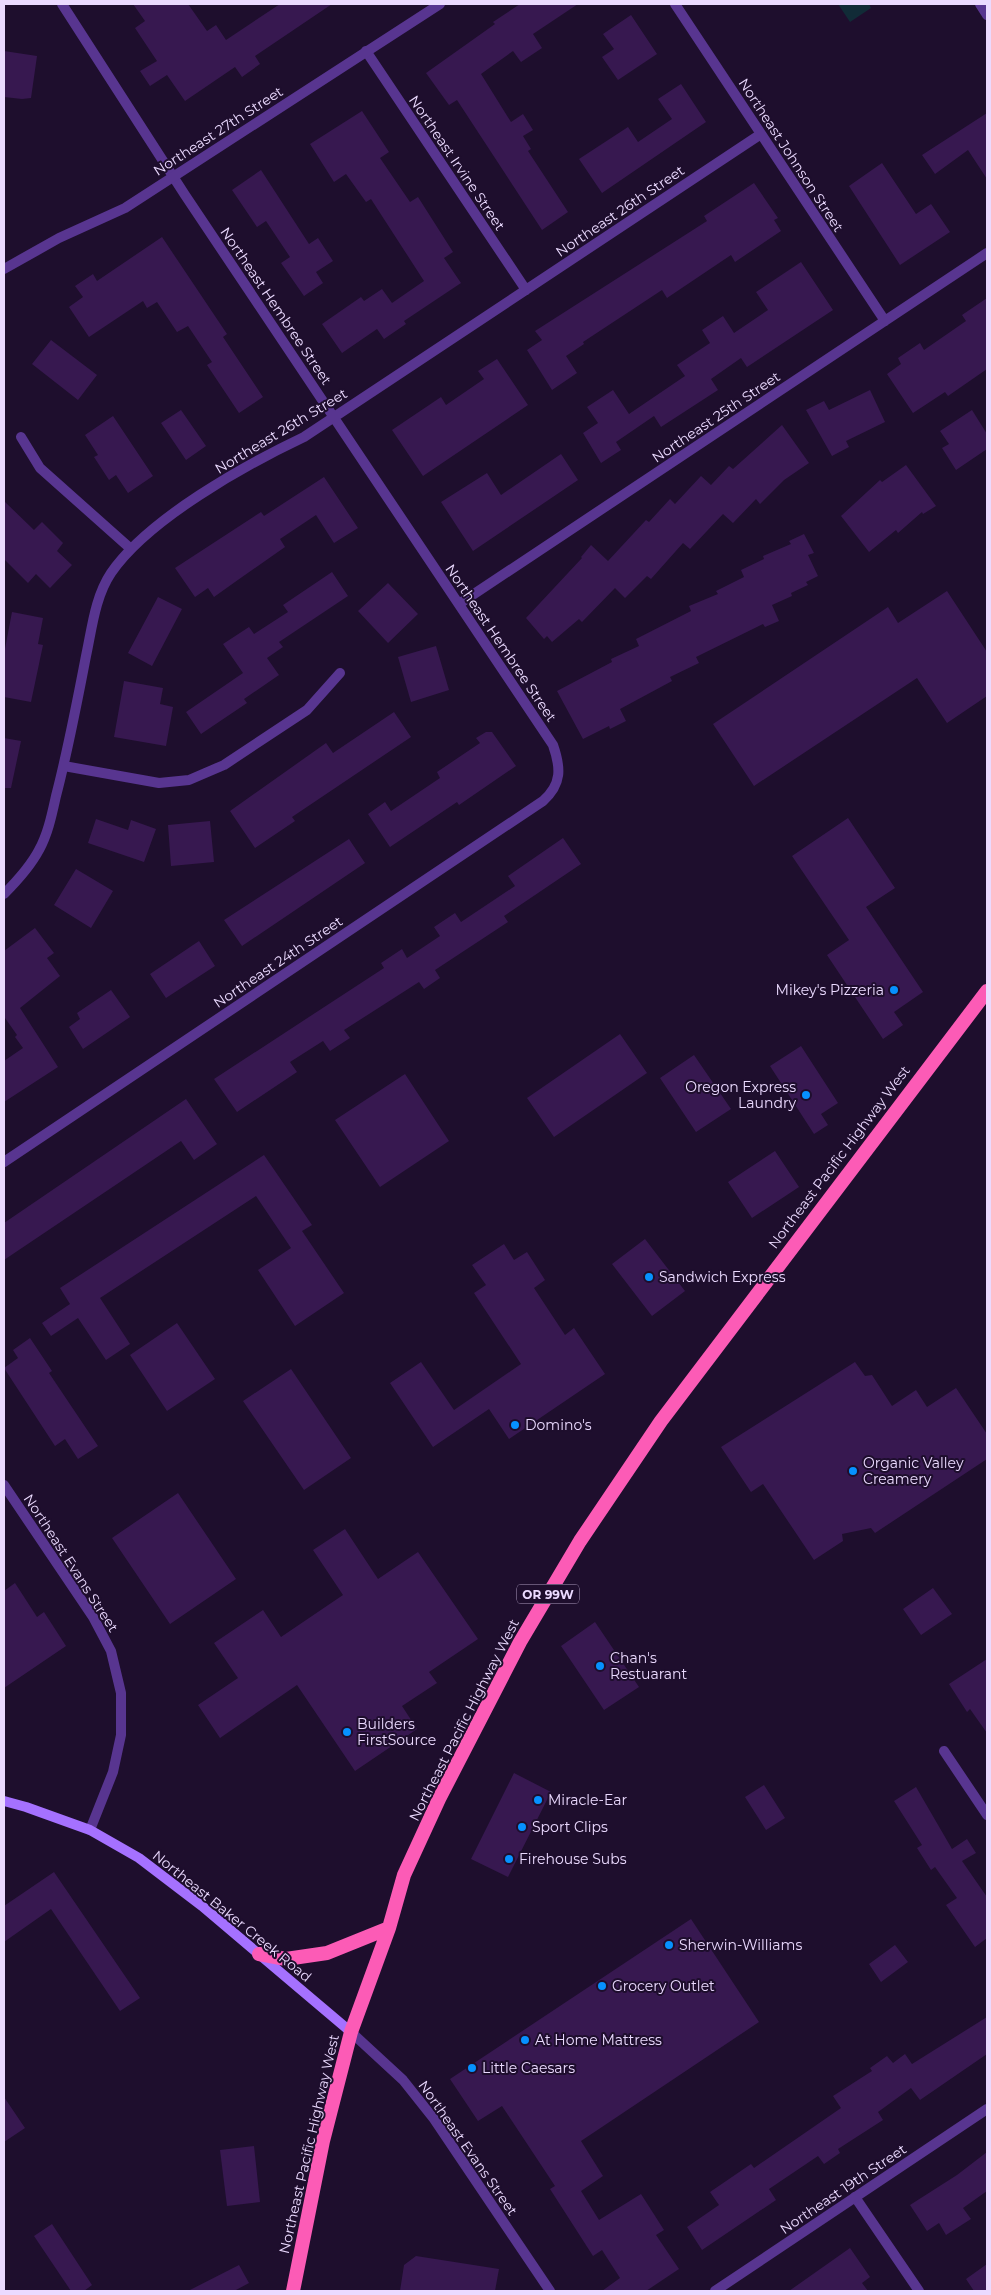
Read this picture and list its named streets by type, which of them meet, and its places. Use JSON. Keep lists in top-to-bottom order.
{
  "streets": {
    "highway": ["Northeast Pacific Highway West", "OR 99W"],
    "main road": ["Northeast Baker Creek Road"],
    "street": [
      "Northeast 27th Street",
      "Northeast Johnson Street",
      "Northeast Irvine Street",
      "Northeast 26th Street",
      "Northeast Hembree Street",
      "Northeast 25th Street",
      "Northeast 24th Street",
      "Northeast Evans Street",
      "Northeast 19th Street"
    ]
  },
  "crossings": [
    ["Northeast 27th Street", "Northeast Irvine Street"],
    ["Northeast 27th Street", "Northeast Hembree Street"],
    ["Northeast Johnson Street", "Northeast 26th Street"],
    ["Northeast Johnson Street", "Northeast 25th Street"],
    ["Northeast Irvine Street", "Northeast 26th Street"],
    ["Northeast 26th Street", "Northeast Hembree Street"],
    ["Northeast Hembree Street", "Northeast 25th Street"],
    ["Northeast Hembree Street", "Northeast 24th Street"],
    ["Northeast Pacific Highway West", "Northeast Evans Street"],
    ["Northeast Pacific Highway West", "Northeast Baker Creek Road"],
    ["Northeast Evans Street", "Northeast Baker Creek Road"]
  ],
  "places": [
    "Mikey's Pizzeria",
    "Oregon Express Laundry",
    "Sandwich Express",
    "Domino's",
    "Organic Valley Creamery",
    "Chan's Restuarant",
    "Builders FirstSource",
    "Miracle-Ear",
    "Sport Clips",
    "Firehouse Subs",
    "Sherwin-Williams",
    "Grocery Outlet",
    "At Home Mattress",
    "Little Caesars"
  ]
}
